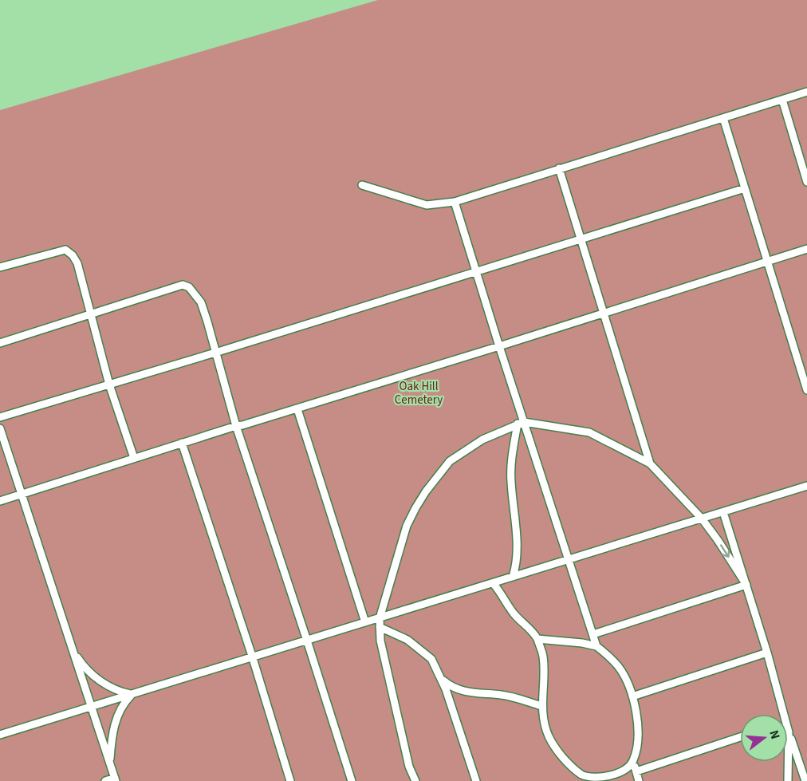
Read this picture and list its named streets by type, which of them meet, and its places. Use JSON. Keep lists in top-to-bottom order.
{
  "parks": ["Oak Hill Cemetery"],
  "north": "right"
}
